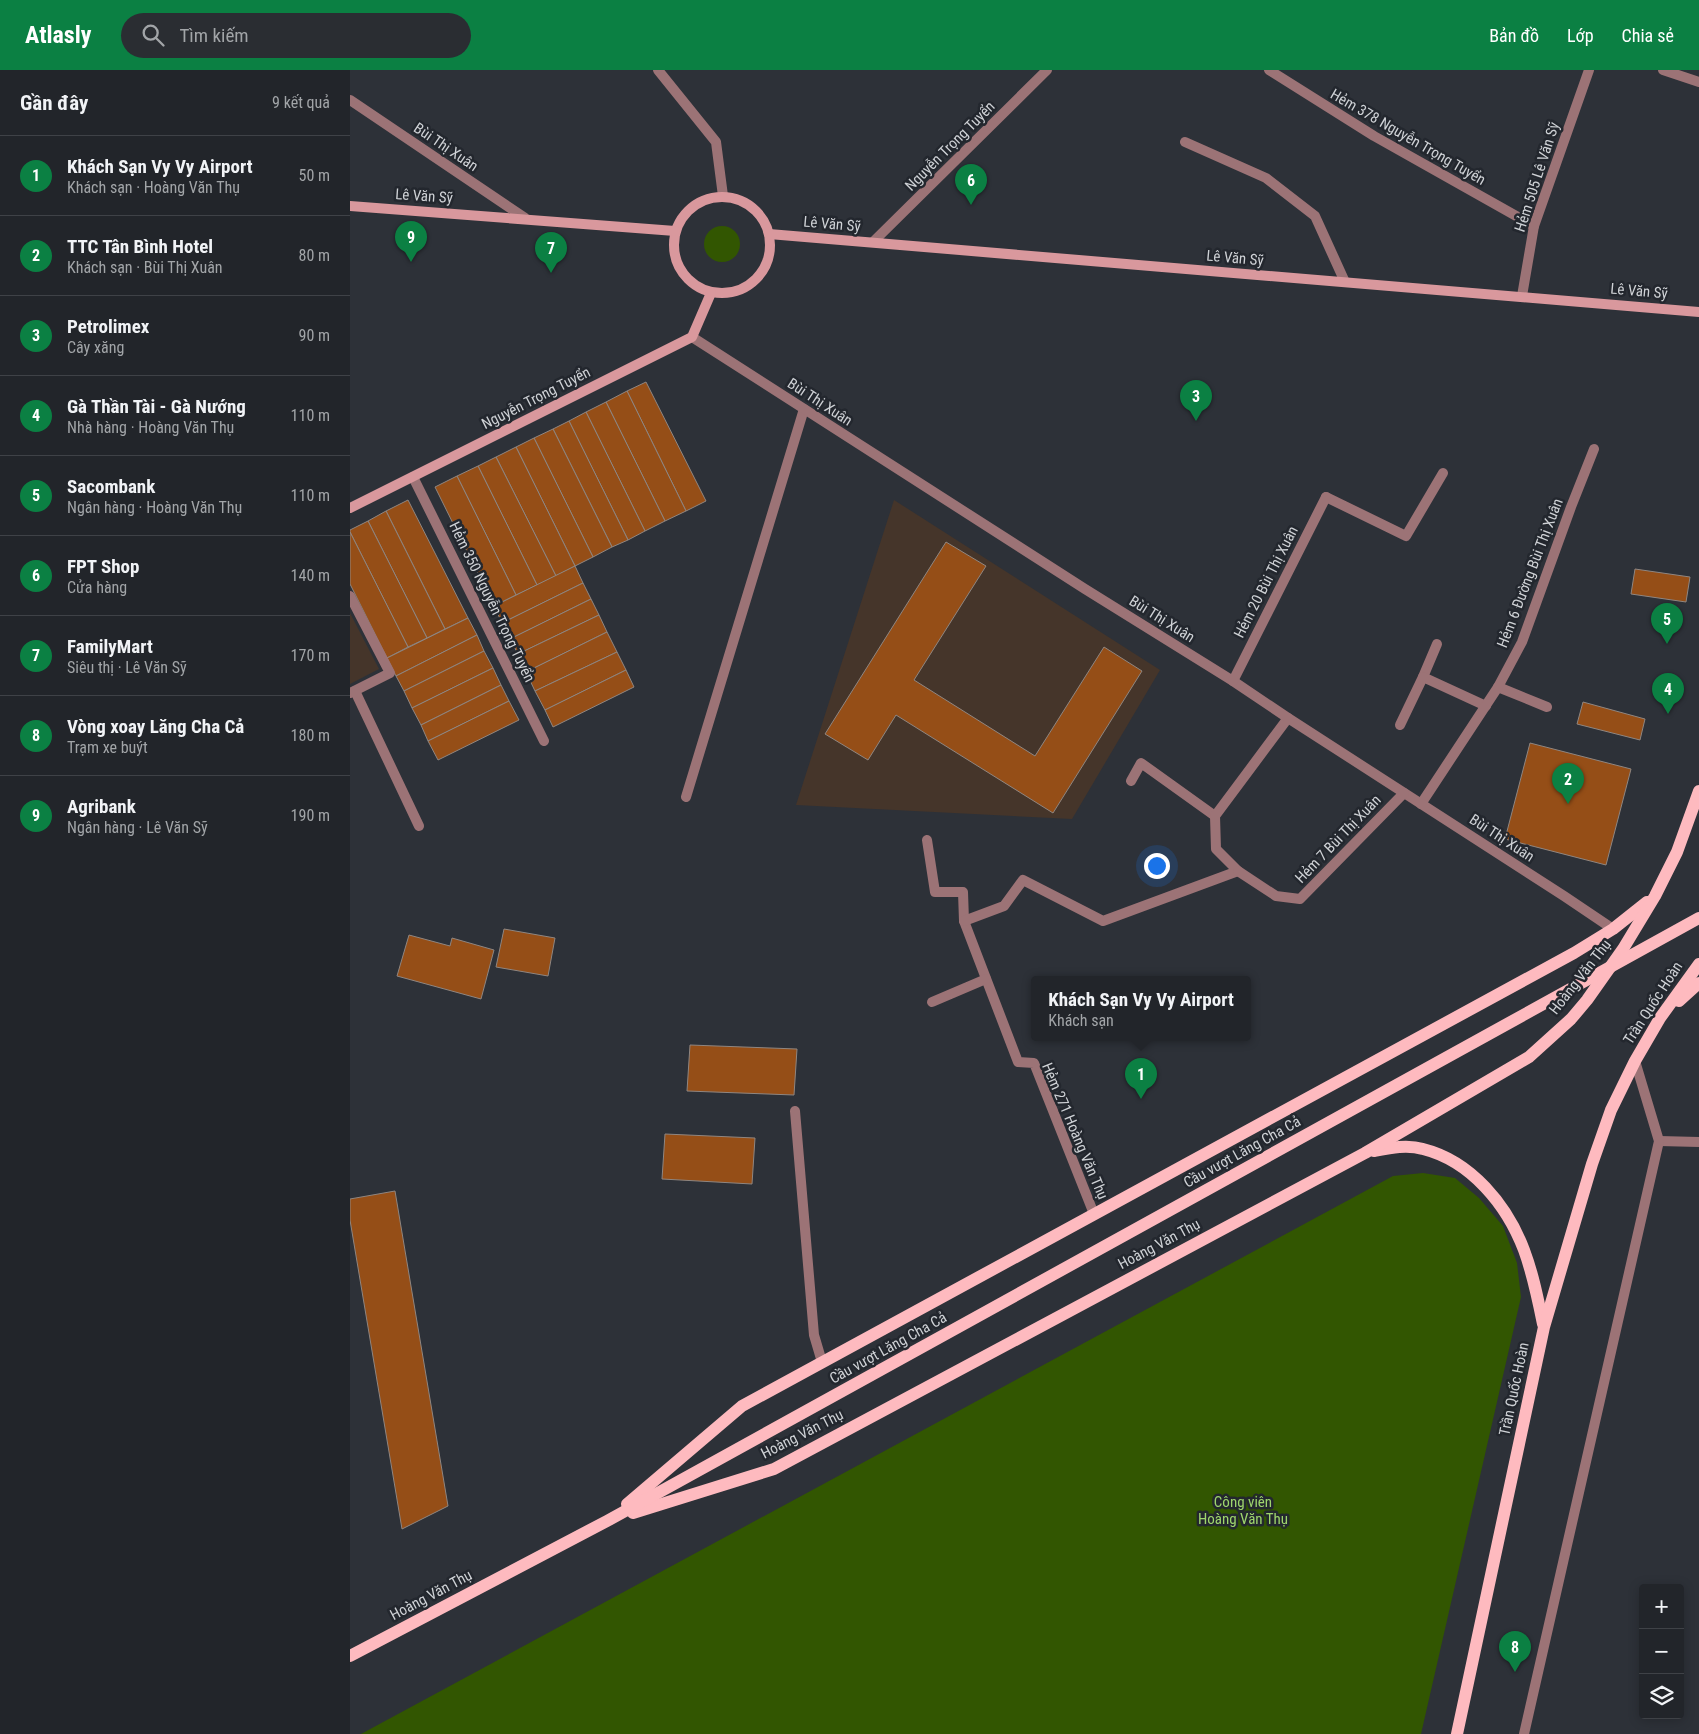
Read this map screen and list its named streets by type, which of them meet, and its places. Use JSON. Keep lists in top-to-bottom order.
{
  "streets": {
    "main road": [
      "Nguyễn Trọng Tuyển",
      "Lê Văn Sỹ",
      "Hoàng Văn Thụ",
      "Trần Quốc Hoàn",
      "Cầu vượt Lăng Cha Cả"
    ],
    "street": [
      "Hẻm 378 Nguyễn Trọng Tuyển",
      "Bùi Thị Xuân",
      "Hẻm 505 Lê Văn Sỹ",
      "Hẻm 6 Đường Bùi Thị Xuân",
      "Hẻm 20 Bùi Thị Xuân",
      "Hẻm 350 Nguyễn Trọng Tuyển",
      "Hẻm 7 Bùi Thị Xuân",
      "Hẻm 271 Hoàng Văn Thụ"
    ]
  },
  "crossings": [
    ["Hẻm 378 Nguyễn Trọng Tuyển", "Hẻm 505 Lê Văn Sỹ"],
    ["Nguyễn Trọng Tuyển", "Bùi Thị Xuân"],
    ["Nguyễn Trọng Tuyển", "Lê Văn Sỹ"],
    ["Nguyễn Trọng Tuyển", "Hẻm 350 Nguyễn Trọng Tuyển"],
    ["Bùi Thị Xuân", "Lê Văn Sỹ"],
    ["Bùi Thị Xuân", "Hẻm 6 Đường Bùi Thị Xuân"],
    ["Bùi Thị Xuân", "Hẻm 20 Bùi Thị Xuân"],
    ["Bùi Thị Xuân", "Hẻm 7 Bùi Thị Xuân"],
    ["Bùi Thị Xuân", "Hoàng Văn Thụ"],
    ["Hẻm 505 Lê Văn Sỹ", "Lê Văn Sỹ"],
    ["Hoàng Văn Thụ", "Hẻm 271 Hoàng Văn Thụ"],
    ["Hoàng Văn Thụ", "Cầu vượt Lăng Cha Cả"]
  ],
  "parks": ["Công viên Hoàng Văn Thụ"],
  "page": {
    "header": "Atlasly",
    "search": "Tìm kiếm",
    "nav": ["Bản đồ", "Lớp", "Chia sẻ"],
    "heading": ["Gần đây", "9 kết quả"],
    "list": [
      {
        "mark": "1",
        "name": "Khách Sạn Vy Vy Airport",
        "note": "Khách sạn · Hoàng Văn Thụ",
        "value": "50 m"
      },
      {
        "mark": "2",
        "name": "TTC Tân Bình Hotel",
        "note": "Khách sạn · Bùi Thị Xuân",
        "value": "80 m"
      },
      {
        "mark": "3",
        "name": "Petrolimex",
        "note": "Cây xăng",
        "value": "90 m"
      },
      {
        "mark": "4",
        "name": "Gà Thần Tài - Gà Nướng",
        "note": "Nhà hàng · Hoàng Văn Thụ",
        "value": "110 m"
      },
      {
        "mark": "5",
        "name": "Sacombank",
        "note": "Ngân hàng · Hoàng Văn Thụ",
        "value": "110 m"
      },
      {
        "mark": "6",
        "name": "FPT Shop",
        "note": "Cửa hàng",
        "value": "140 m"
      },
      {
        "mark": "7",
        "name": "FamilyMart",
        "note": "Siêu thị · Lê Văn Sỹ",
        "value": "170 m"
      },
      {
        "mark": "8",
        "name": "Vòng xoay Lăng Cha Cả",
        "note": "Trạm xe buýt",
        "value": "180 m"
      },
      {
        "mark": "9",
        "name": "Agribank",
        "note": "Ngân hàng · Lê Văn Sỹ",
        "value": "190 m"
      }
    ],
    "pins": [
      "6",
      "9",
      "7",
      "3",
      "5",
      "4",
      "2",
      "1",
      "8"
    ],
    "popup": ["Khách Sạn Vy Vy Airport", "Khách sạn"],
    "map_buttons": ["+", "−"]
  }
}
